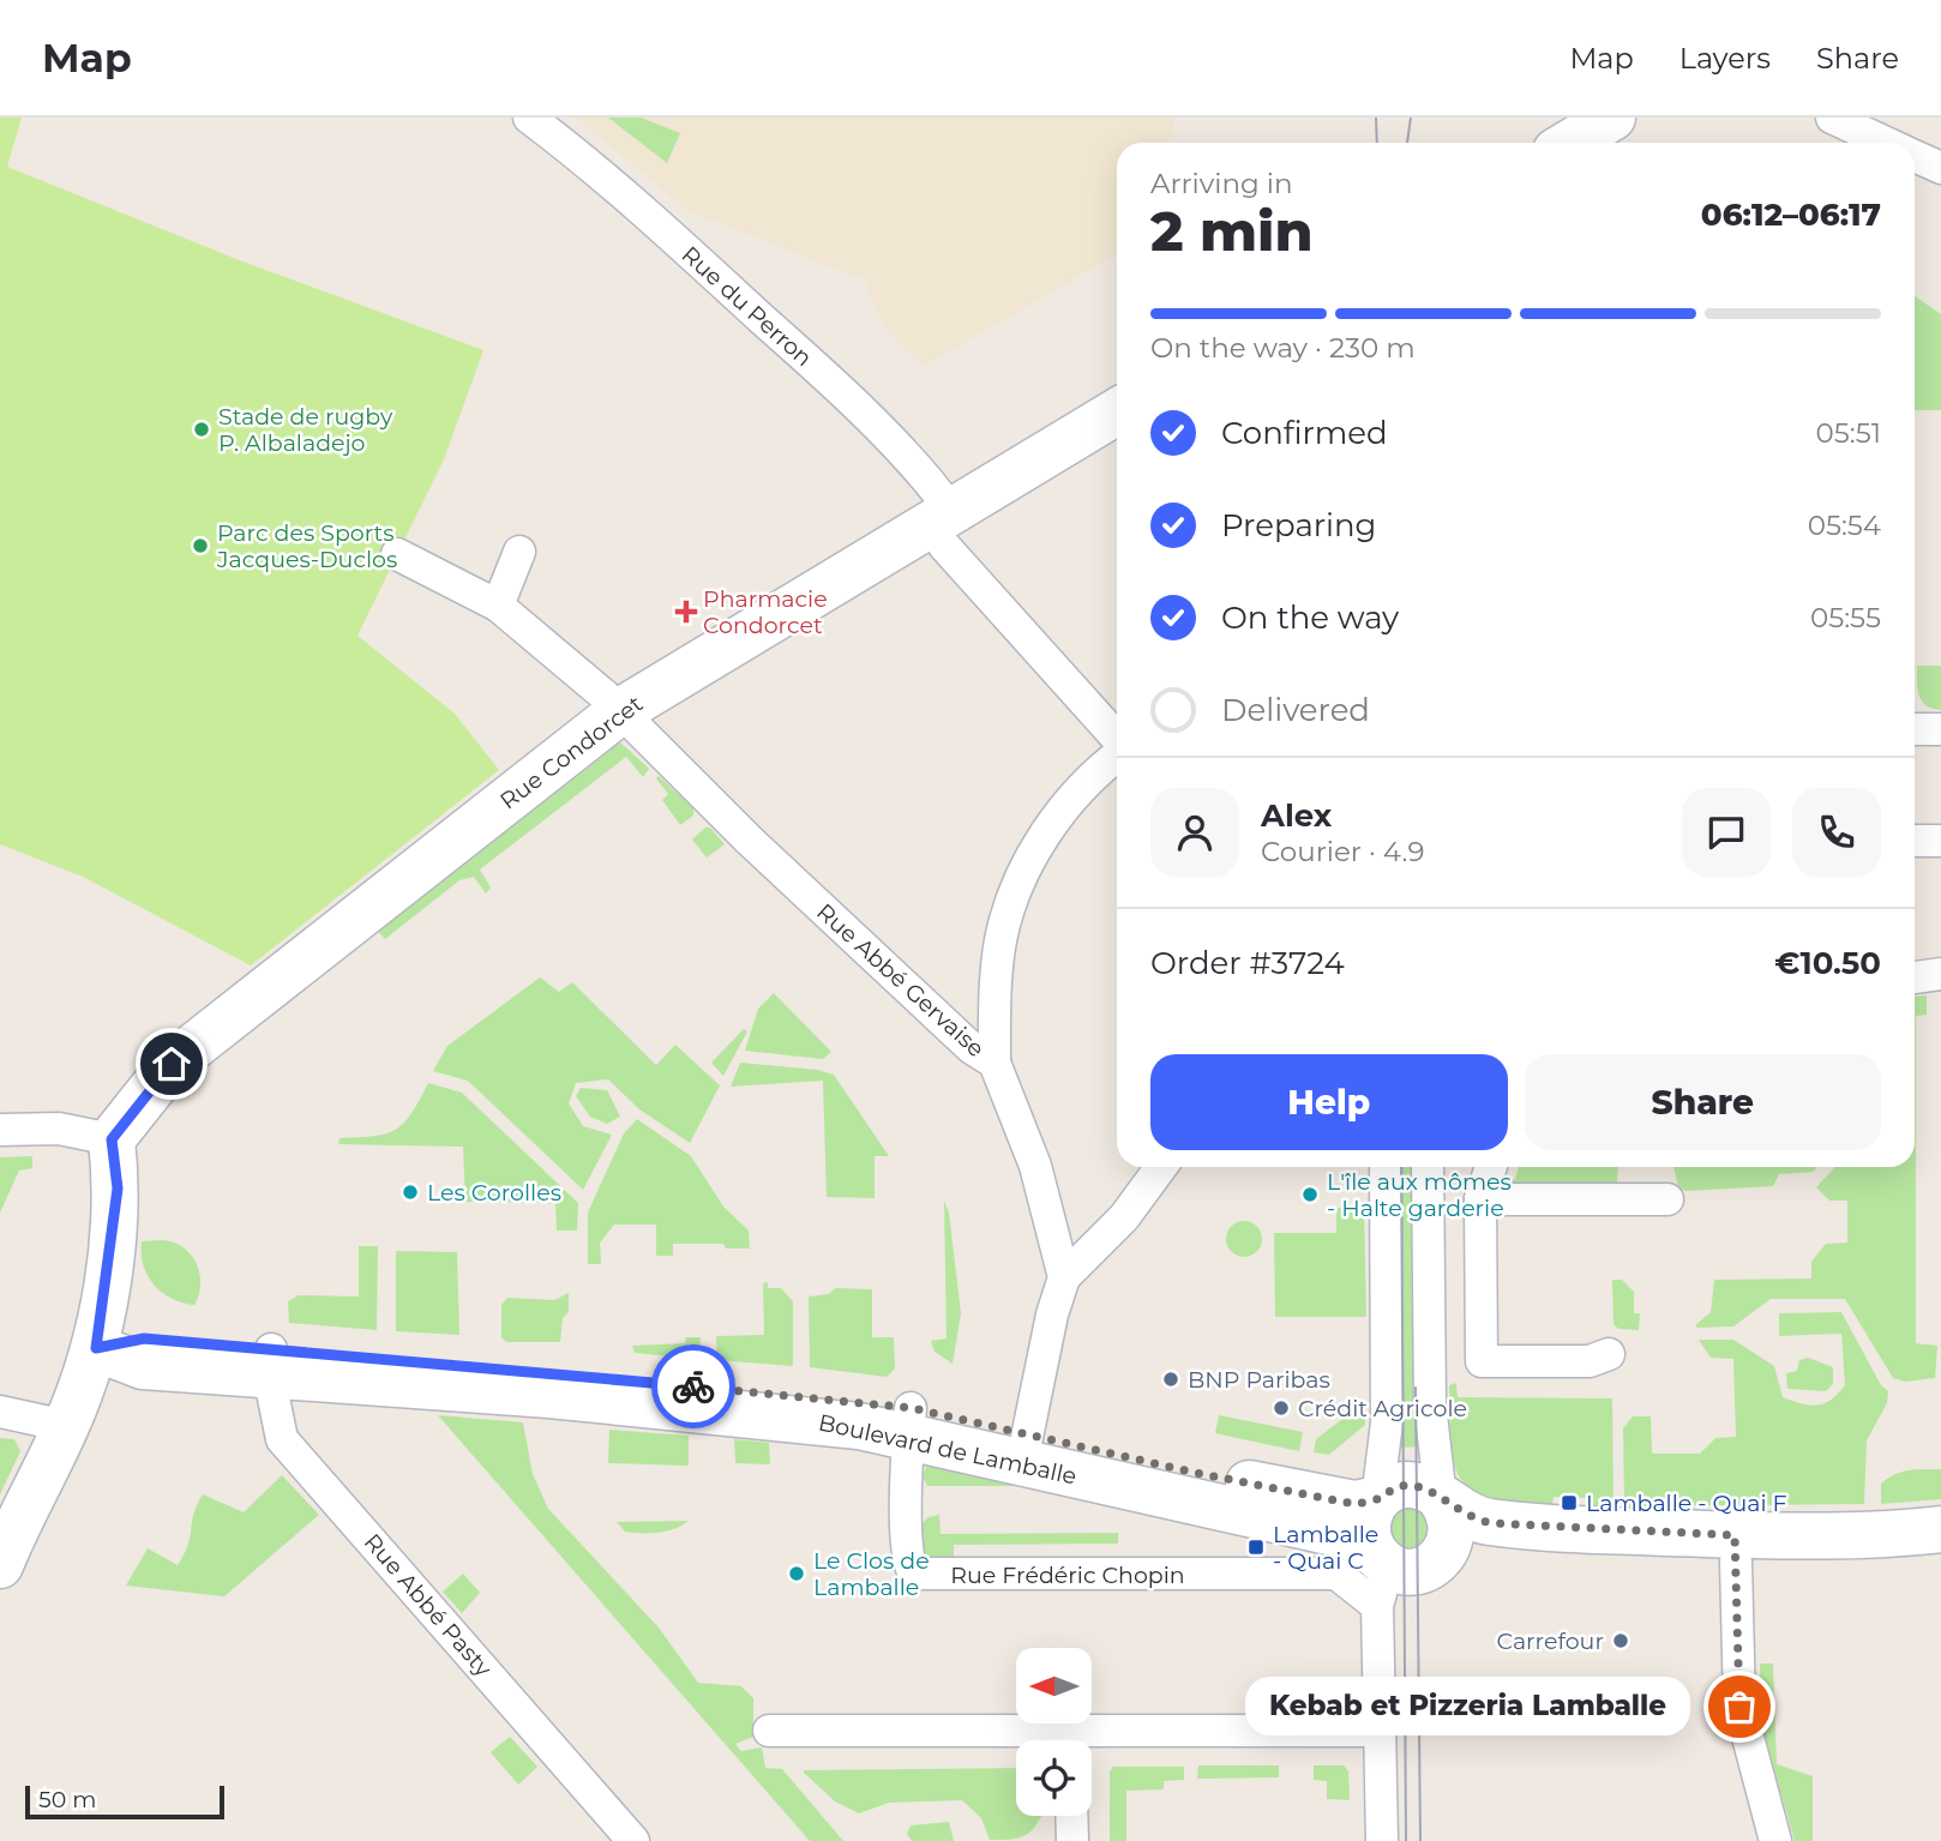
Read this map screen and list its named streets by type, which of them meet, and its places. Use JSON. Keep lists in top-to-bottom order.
{
  "streets": {
    "street": [
      "Rue du Perron",
      "Rue Condorcet",
      "Rue Abbé Gervaise",
      "Boulevard de Lamballe",
      "Rue Frédéric Chopin",
      "Rue Abbé Pasty"
    ]
  },
  "crossings": [
    ["Rue du Perron", "Rue Condorcet"],
    ["Rue Condorcet", "Rue Abbé Gervaise"],
    ["Boulevard de Lamballe", "Rue Frédéric Chopin"],
    ["Boulevard de Lamballe", "Rue Abbé Pasty"]
  ],
  "places": {
    "other": [
      "Stade de rugby P. Albaladejo",
      "Parc des Sports Jacques-Duclos",
      "Les Corolles",
      "L'île aux mômes - Halte garderie",
      "BNP Paribas",
      "Crédit Agricole",
      "Le Clos de Lamballe",
      "Carrefour",
      "Kebab et Pizzeria Lamballe"
    ],
    "health": ["Pharmacie Condorcet"],
    "transit": ["Lamballe - Quai F", "Lamballe - Quai C"]
  },
  "scale_bar": "50 m",
  "north": "left",
  "page": {
    "header": "Map",
    "nav": ["Map", "Layers", "Share"],
    "heading": ["2 min", "Arriving in", "06:12–06:17"],
    "panel": [
      "Alex",
      "Courier · 4.9",
      "Order #3724",
      "€10.50"
    ],
    "bar": "On the way · 230 m",
    "list": [
      ["Confirmed", "05:51"],
      ["Preparing", "05:54"],
      ["On the way", "05:55"],
      "Delivered"
    ],
    "buttons": ["Help", "Share"],
    "bubble": "Kebab et Pizzeria Lamballe",
    "scale": "50 m"
  }
}
